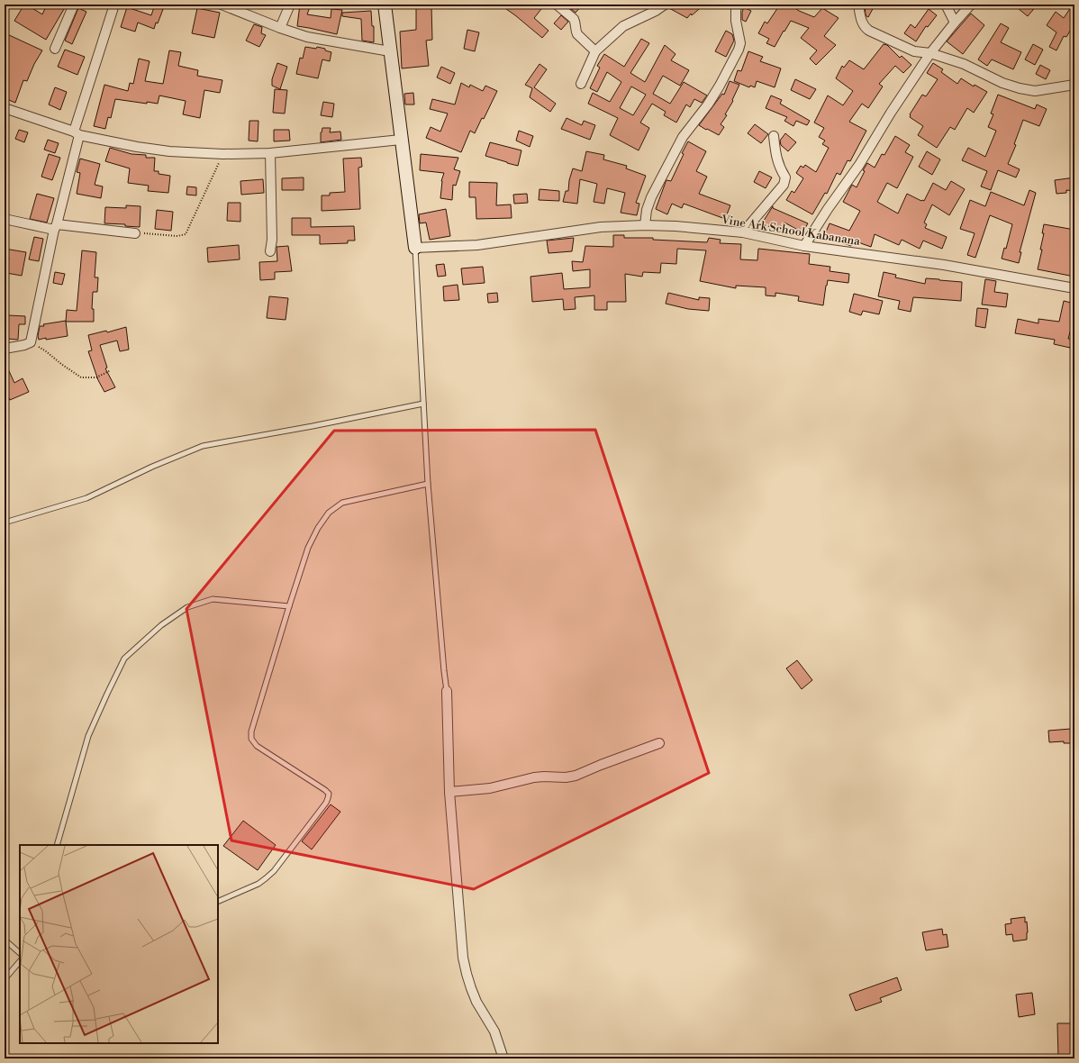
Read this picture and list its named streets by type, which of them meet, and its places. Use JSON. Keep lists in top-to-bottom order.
{
  "streets": {
    "street": ["Vine Ark School Kabanana"]
  }
}
